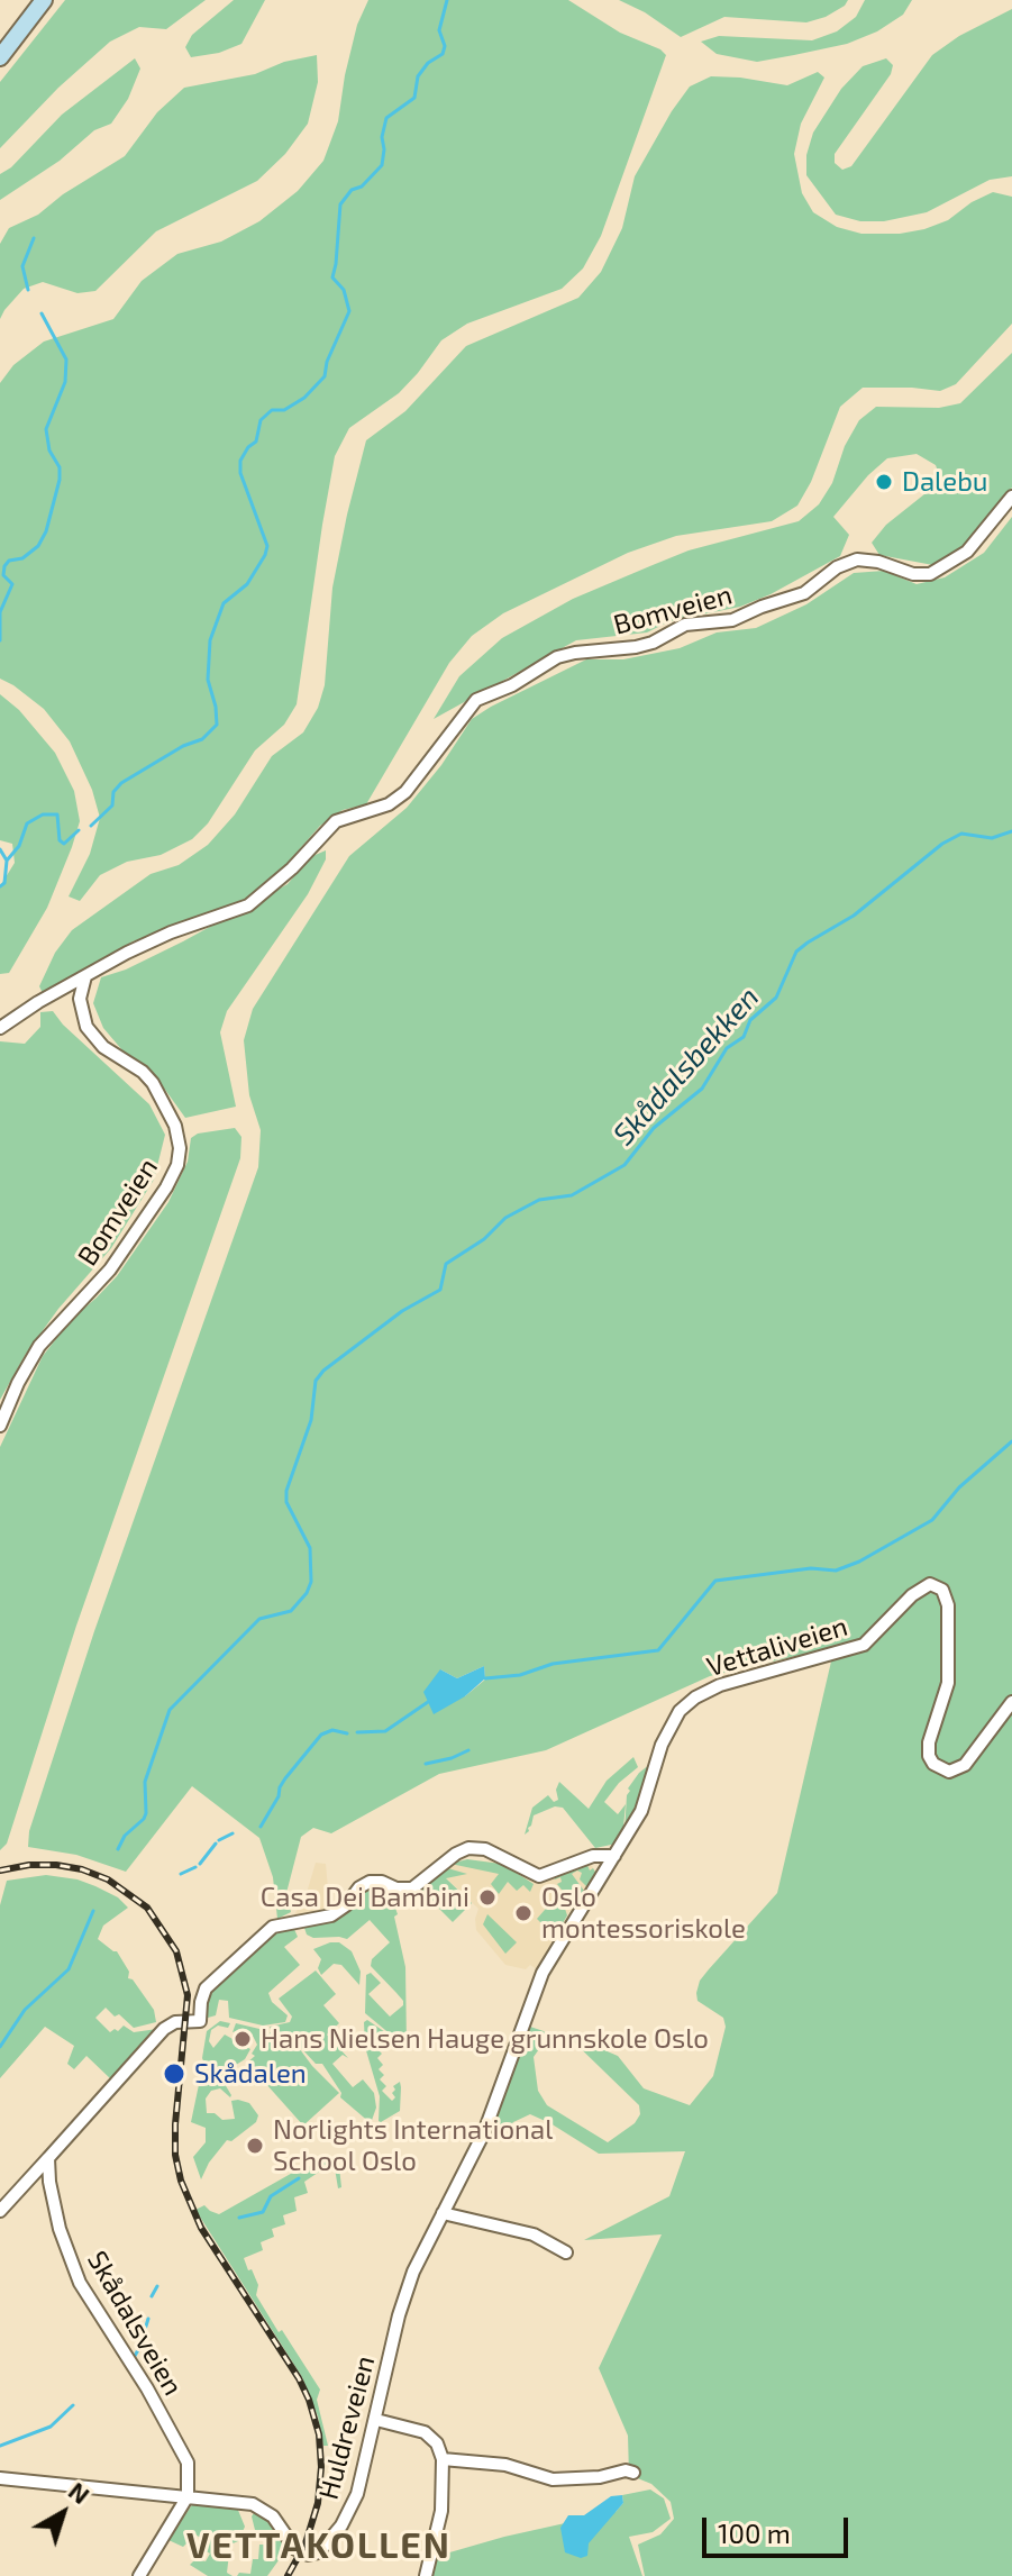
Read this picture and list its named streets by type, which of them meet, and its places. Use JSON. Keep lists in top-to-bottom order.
{
  "streets": {
    "street": [
      "Bomveien",
      "Vettaliveien",
      "Skådalsveien",
      "Huldreveien"
    ]
  },
  "crossings": [
    ["Vettaliveien", "Huldreveien"],
    ["Skådalsveien", "Huldreveien"]
  ],
  "districts": ["VETTAKOLLEN"],
  "water": ["Skådalsbekken"],
  "places": [
    "Dalebu",
    "Casa Dei Bambini",
    "Oslo montessoriskole",
    "Hans Nielsen Hauge grunnskole Oslo",
    "Skådalen",
    "Norlights International School Oslo"
  ],
  "scale_bar": "100 m",
  "north": "top right"
}
